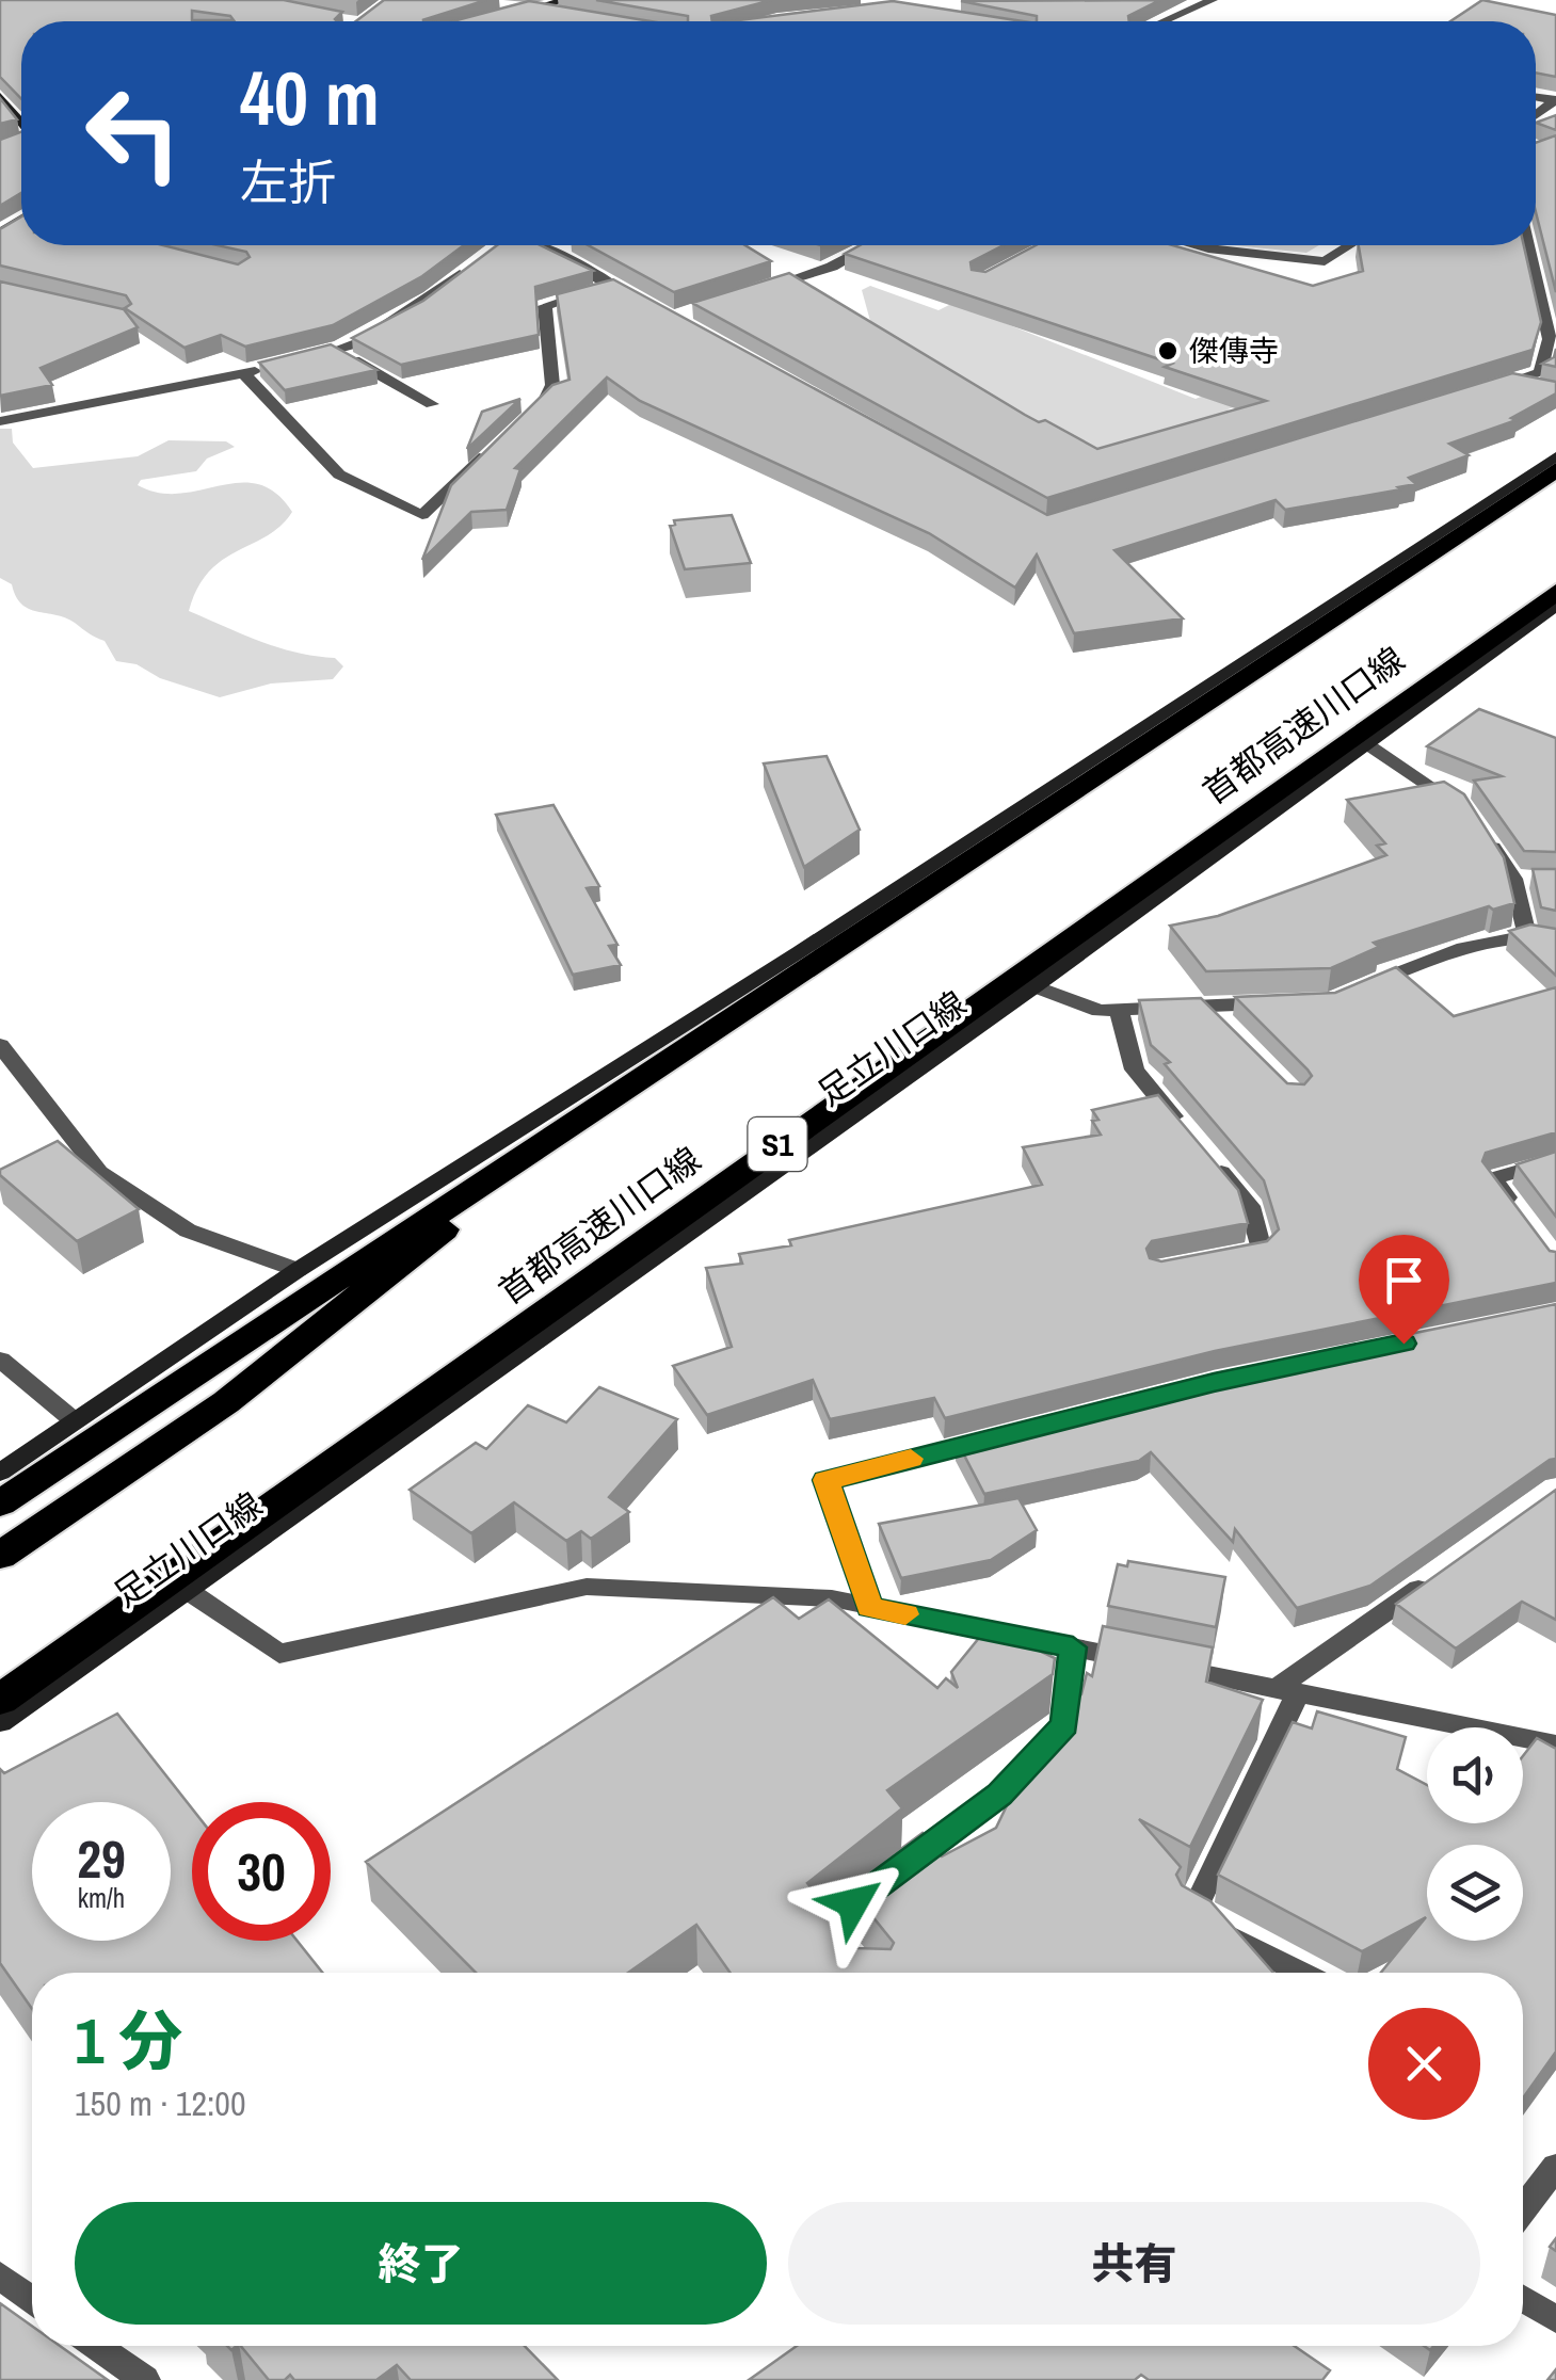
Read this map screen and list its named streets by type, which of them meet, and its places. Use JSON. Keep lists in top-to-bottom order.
{
  "streets": {
    "highway": ["首都高速川口線", "S1"],
    "main road": ["足立川口線"]
  },
  "places": ["傑傳寺"],
  "page": {
    "turn": ["40 m", "左折"],
    "speed": "29 km/h",
    "limit": "30",
    "heading": ["1 分", "150 m · 12:00"],
    "buttons": ["終了", "共有"]
  }
}
